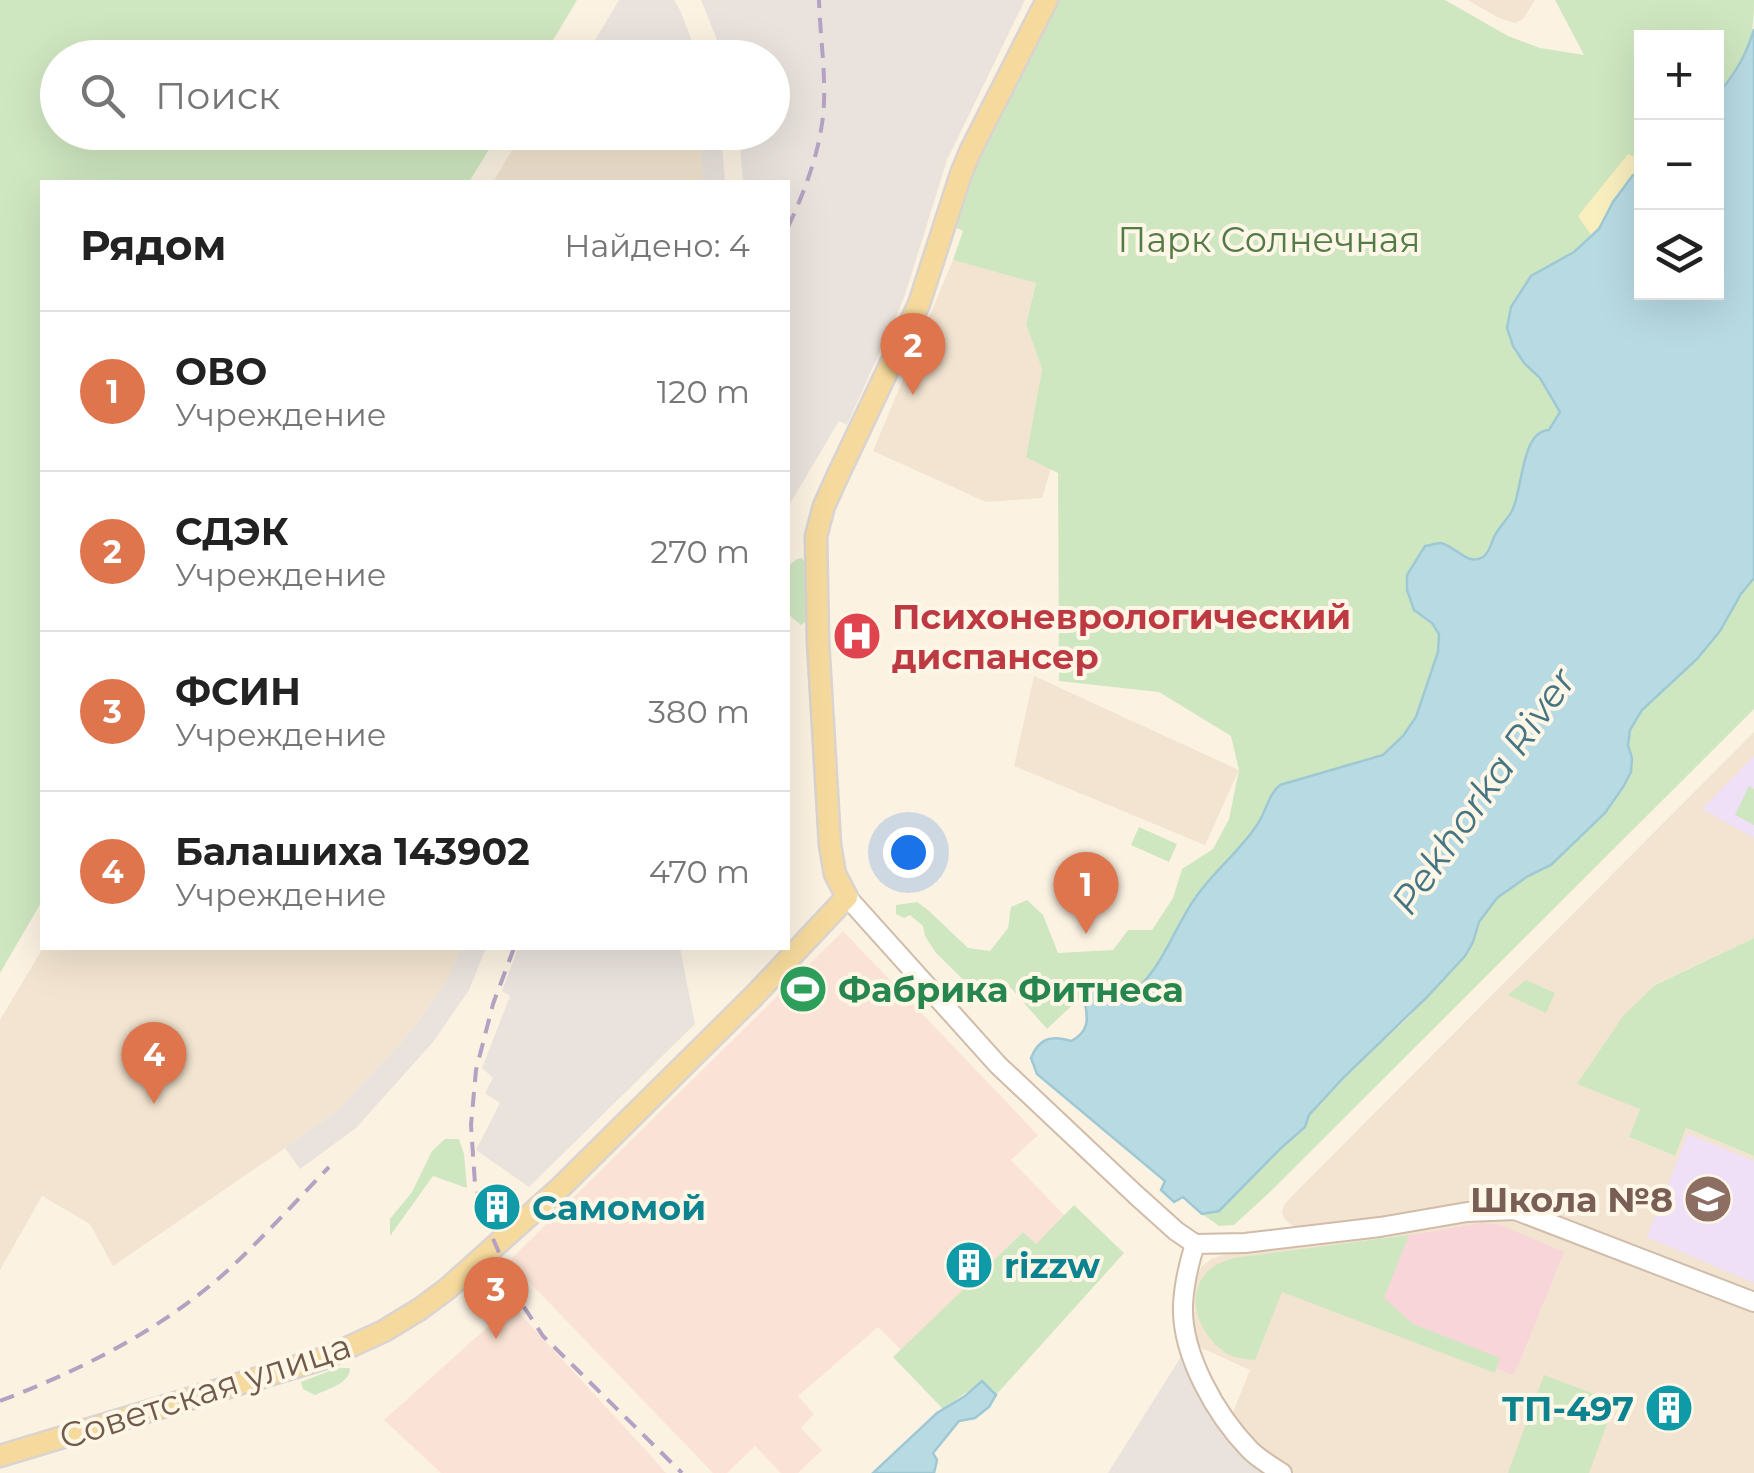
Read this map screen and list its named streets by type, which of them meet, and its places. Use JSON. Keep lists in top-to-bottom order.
{
  "streets": {
    "main road": ["Советская улица"]
  },
  "water": ["Pekhorka River"],
  "parks": ["Парк Солнечная"],
  "places": {
    "hospital": ["Психоневрологический диспансер"],
    "sports": ["Фабрика Фитнеса"],
    "school or university": ["Школа №8"],
    "building": ["Самомой", "rizzw", "ТП-497"]
  },
  "page": {
    "map_buttons": ["+", "−"],
    "search": "Поиск",
    "heading": ["Рядом", "Найдено: 4"],
    "list": [
      {
        "mark": "1",
        "name": "ОВО",
        "note": "Учреждение",
        "value": "120 m"
      },
      {
        "mark": "2",
        "name": "СДЭК",
        "note": "Учреждение",
        "value": "270 m"
      },
      {
        "mark": "3",
        "name": "ФСИН",
        "note": "Учреждение",
        "value": "380 m"
      },
      {
        "mark": "4",
        "name": "Балашиха 143902",
        "note": "Учреждение",
        "value": "470 m"
      }
    ],
    "pins": [
      "2",
      "1",
      "4",
      "3"
    ]
  }
}
